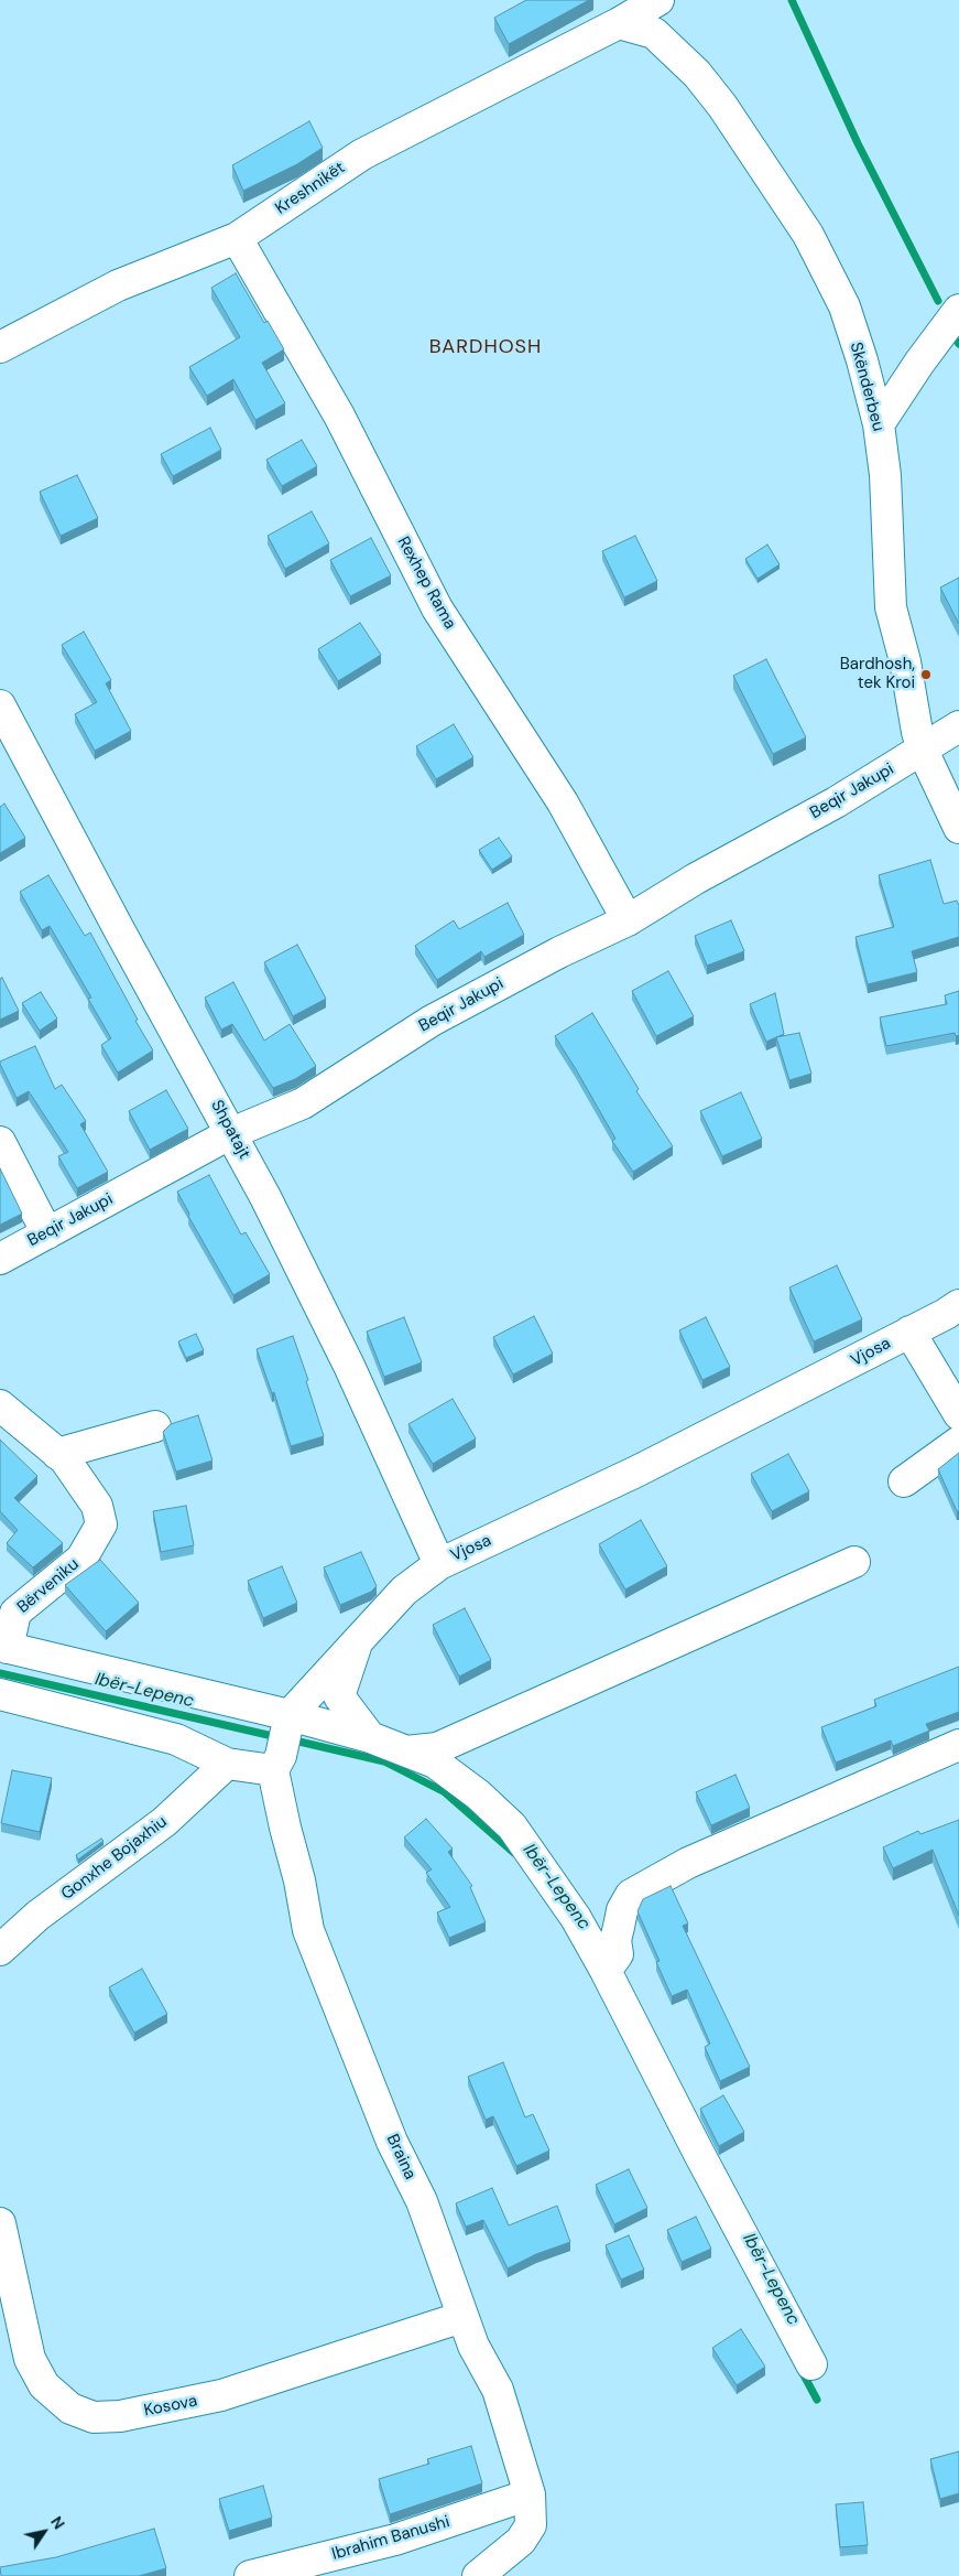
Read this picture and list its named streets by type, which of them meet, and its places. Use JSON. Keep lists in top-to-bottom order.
{
  "streets": {
    "street": [
      "Kreshnikët",
      "Skënderbeu",
      "Rexhep Rama",
      "Beqir Jakupi",
      "Shpatajt",
      "Vjosa",
      "Bërveniku",
      "Gonxhe Bojaxhiu",
      "Braina",
      "Kosova",
      "Ibrahim Banushi"
    ]
  },
  "crossings": [
    ["Kreshnikët", "Skënderbeu"],
    ["Kreshnikët", "Rexhep Rama"],
    ["Skënderbeu", "Beqir Jakupi"],
    ["Rexhep Rama", "Beqir Jakupi"],
    ["Beqir Jakupi", "Shpatajt"],
    ["Shpatajt", "Vjosa"],
    ["Vjosa", "Braina"],
    ["Braina", "Kosova"],
    ["Braina", "Ibrahim Banushi"]
  ],
  "districts": ["BARDHOSH"],
  "water": ["Ibër-Lepenc"],
  "places": ["Bardhosh, tek Kroi"],
  "north": "top right"
}
